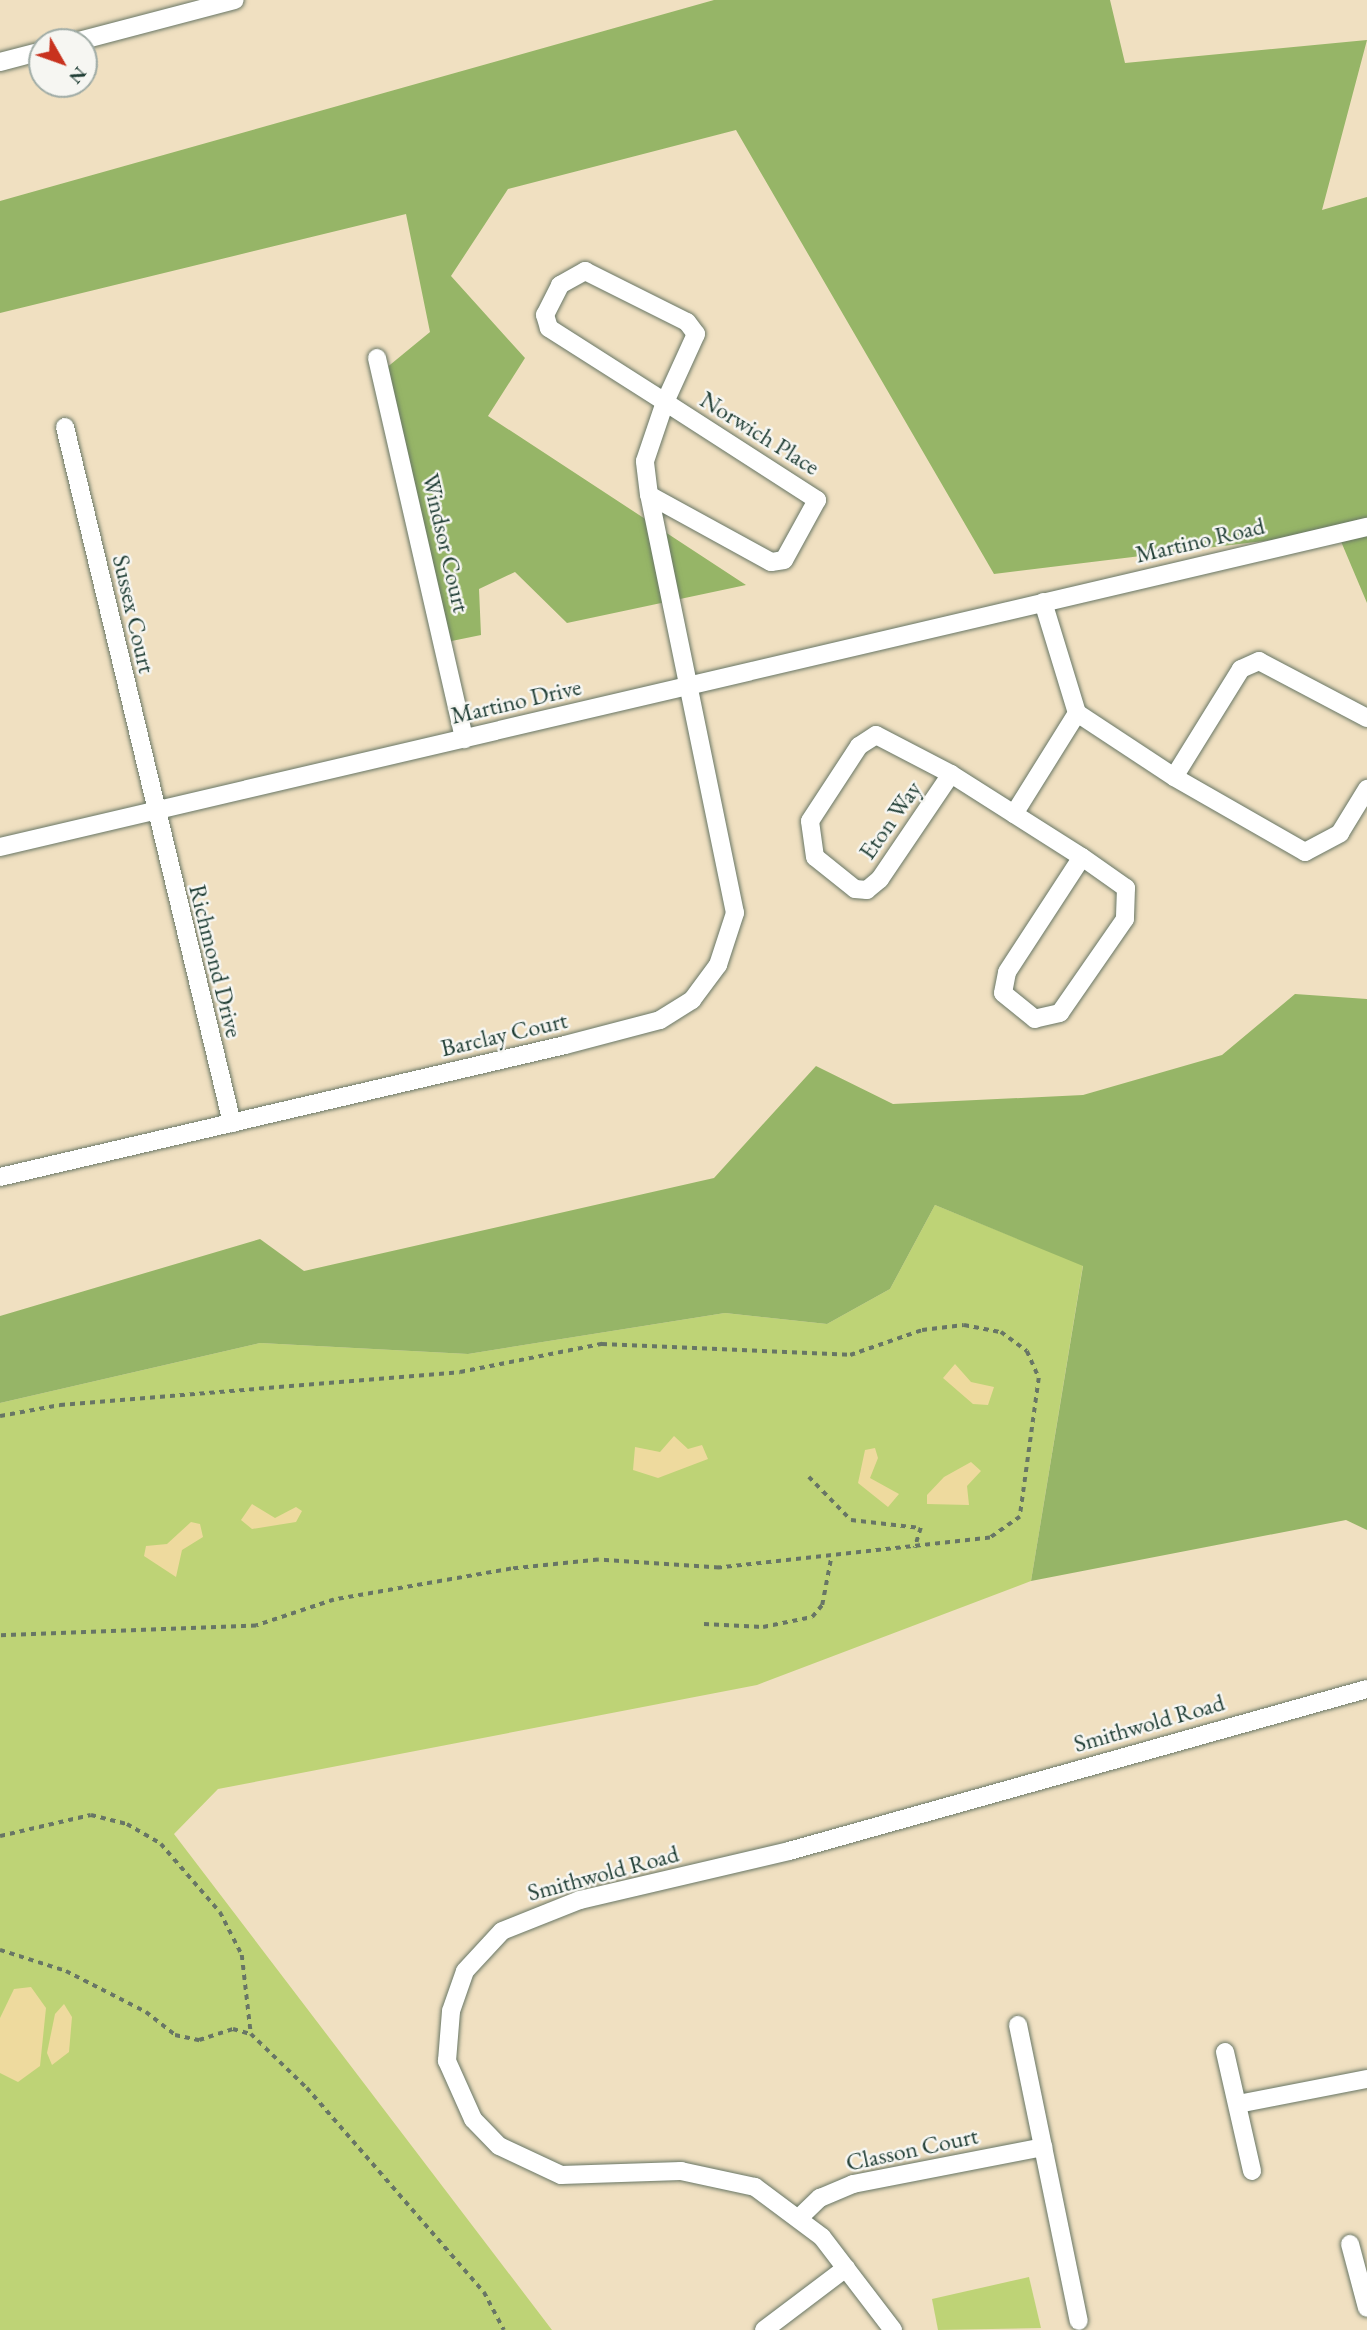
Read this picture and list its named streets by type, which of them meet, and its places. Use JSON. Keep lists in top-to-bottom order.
{
  "streets": {
    "street": [
      "Norwich Place",
      "Martino Road",
      "Windsor Court",
      "Sussex Court",
      "Martino Drive",
      "Eton Way",
      "Richmond Drive",
      "Barclay Court",
      "Smithwold Road",
      "Classon Court"
    ]
  },
  "crossings": [
    ["Norwich Place", "Martino Drive"],
    ["Norwich Place", "Barclay Court"],
    ["Martino Road", "Martino Drive"],
    ["Windsor Court", "Martino Drive"],
    ["Sussex Court", "Martino Drive"],
    ["Sussex Court", "Richmond Drive"],
    ["Martino Drive", "Richmond Drive"],
    ["Martino Drive", "Barclay Court"],
    ["Richmond Drive", "Barclay Court"],
    ["Smithwold Road", "Classon Court"]
  ],
  "north": "bottom right"
}
